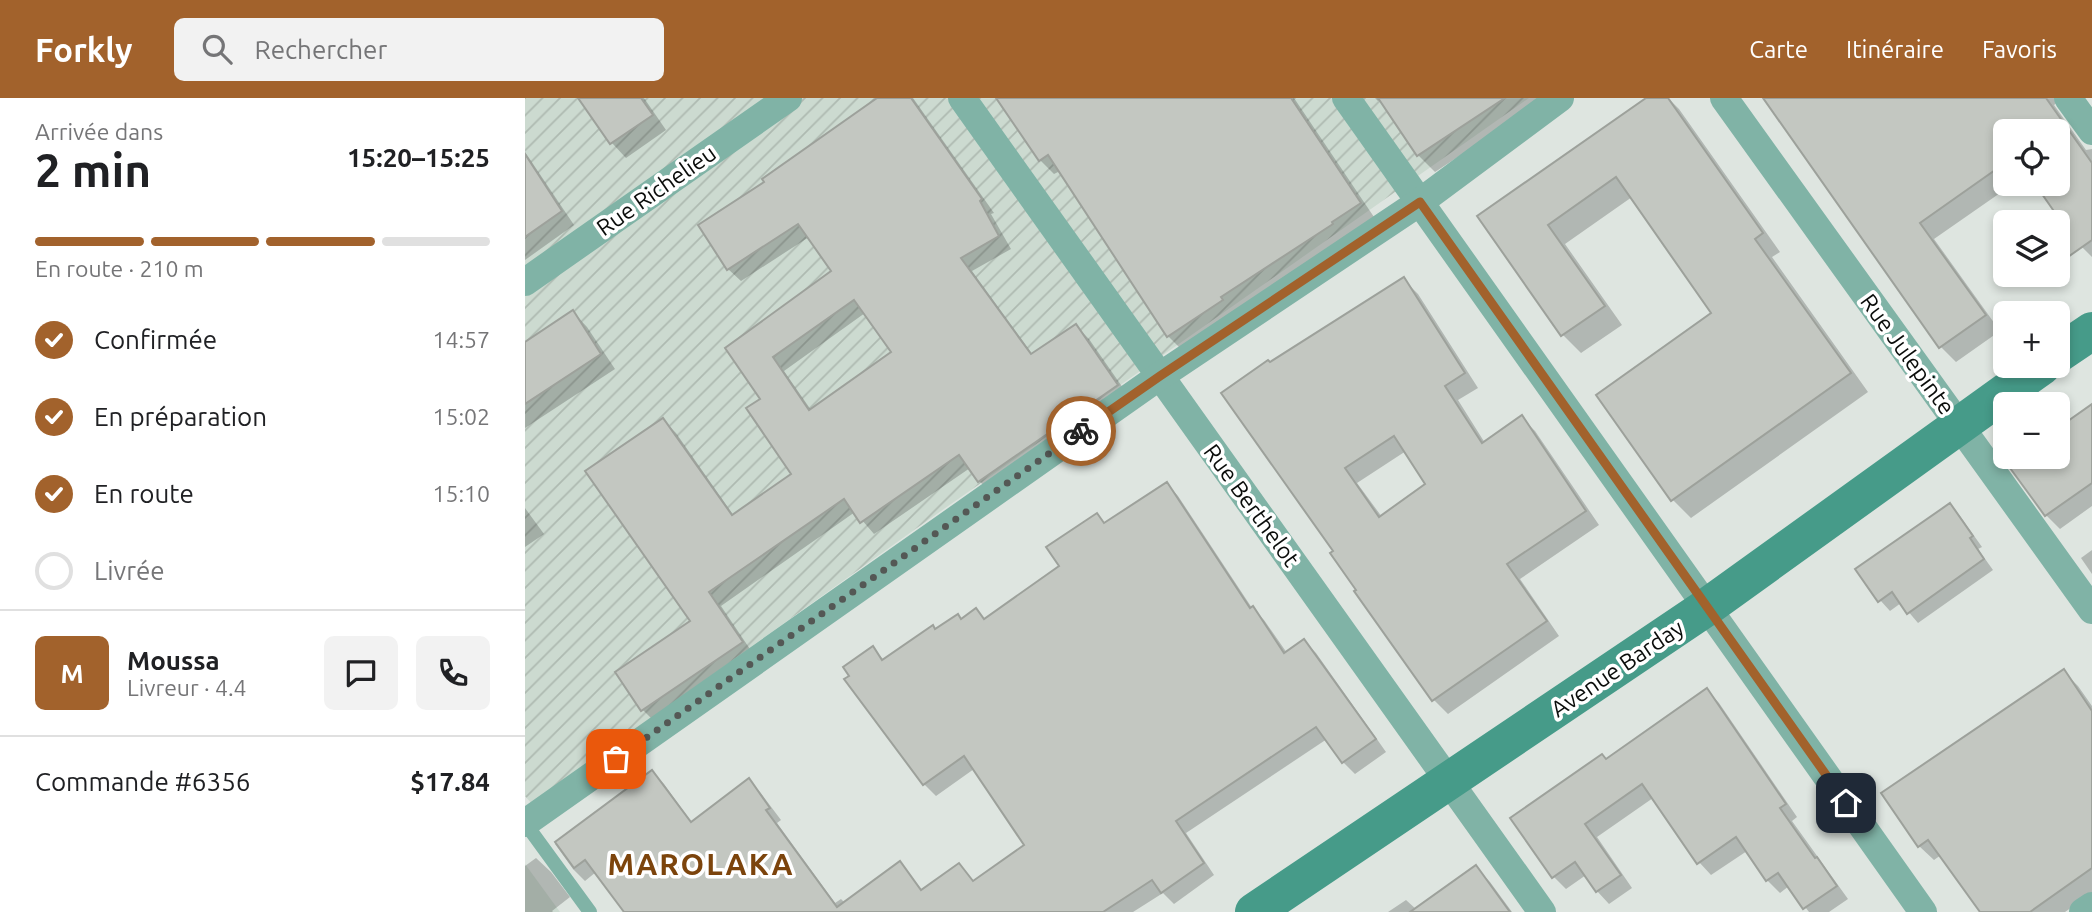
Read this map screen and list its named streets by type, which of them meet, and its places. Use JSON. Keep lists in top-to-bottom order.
{
  "streets": {
    "main road": ["Avenue Barday"],
    "street": ["Rue Richelieu", "Rue Julepinte", "Rue Berthelot"]
  },
  "crossings": [
    ["Rue Julepinte", "Avenue Barday"],
    ["Rue Berthelot", "Avenue Barday"]
  ],
  "districts": ["MAROLAKA"],
  "page": {
    "header": "Forkly",
    "search": "Rechercher",
    "nav": ["Carte", "Itinéraire", "Favoris"],
    "heading": ["2 min", "Arrivée dans", "15:20–15:25"],
    "panel": [
      "Moussa",
      "Livreur · 4.4",
      "Commande #6356",
      "$17.84"
    ],
    "map_buttons": ["+", "−"],
    "bar": "En route · 210 m",
    "list": [
      ["Confirmée", "14:57"],
      ["En préparation", "15:02"],
      ["En route", "15:10"],
      "Livrée"
    ],
    "round": "M"
  }
}
